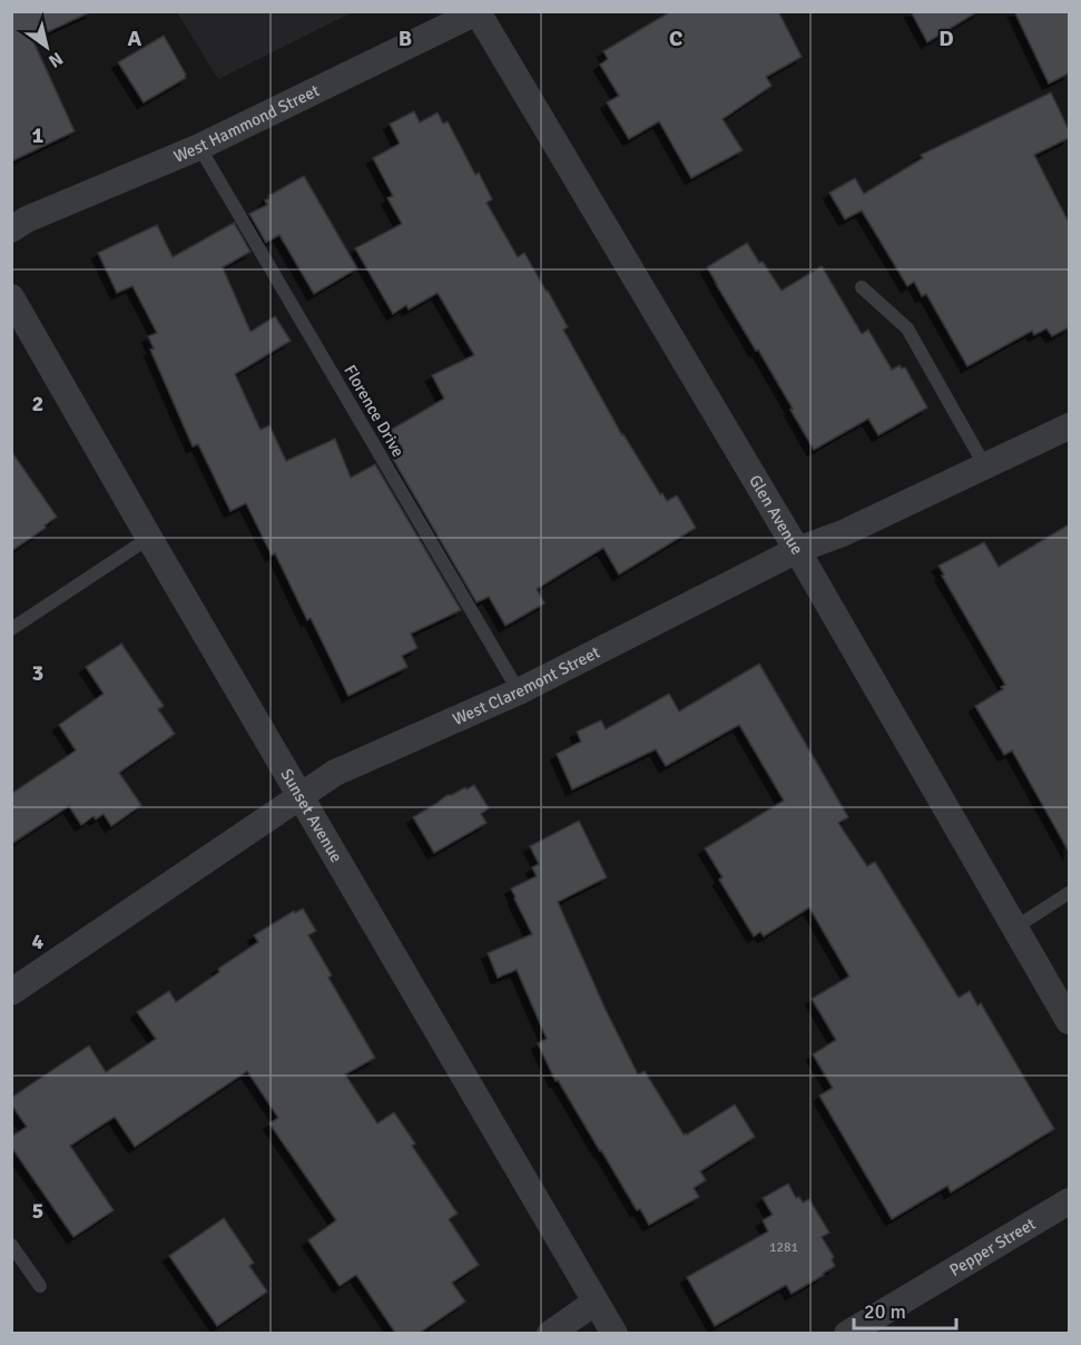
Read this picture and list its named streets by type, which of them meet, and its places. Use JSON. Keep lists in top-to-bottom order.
{
  "streets": {
    "street": [
      "West Hammond Street",
      "Glen Avenue",
      "West Claremont Street",
      "Sunset Avenue",
      "Pepper Street"
    ],
    "lane": ["Florence Drive"]
  },
  "crossings": [
    ["West Hammond Street", "Florence Drive"],
    ["West Hammond Street", "Glen Avenue"],
    ["Florence Drive", "West Claremont Street"],
    ["Glen Avenue", "West Claremont Street"],
    ["West Claremont Street", "Sunset Avenue"]
  ],
  "house_numbers": ["1281"],
  "scale_bar": "20 m",
  "north": "bottom right",
  "grid": {
    "columns": [
      "A",
      "B",
      "C",
      "D"
    ],
    "rows": [
      "1",
      "2",
      "3",
      "4",
      "5"
    ]
  }
}
